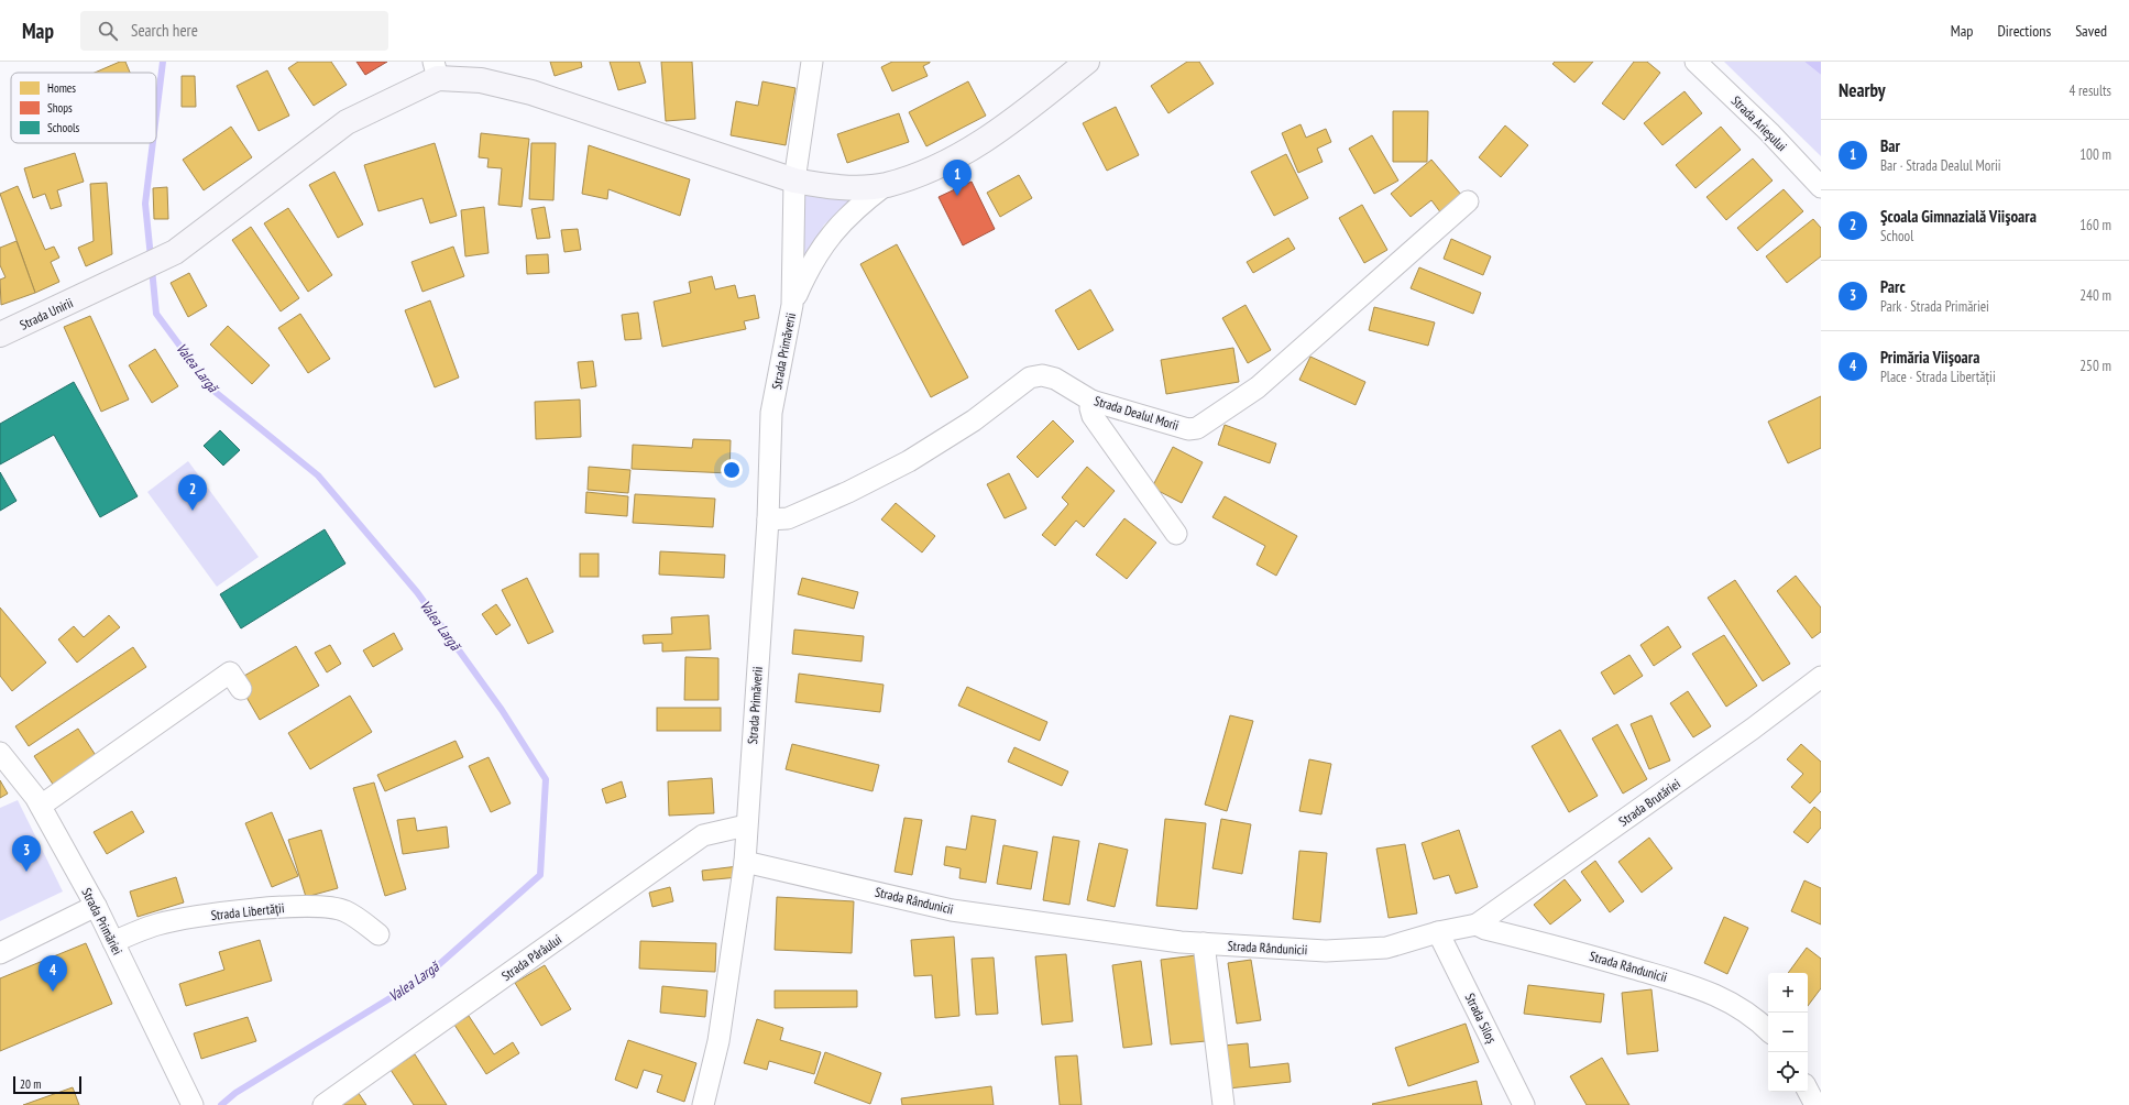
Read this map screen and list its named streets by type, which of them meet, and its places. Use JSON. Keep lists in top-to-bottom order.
{
  "streets": {
    "main road": ["Strada Unirii"],
    "street": [
      "Strada Arieșului",
      "Strada Primăverii",
      "Strada Dealul Morii",
      "Strada Brutăriei",
      "Strada Rândunicii",
      "Strada Libertății",
      "Strada Primăriei",
      "Strada Pârâului",
      "Strada Siloș"
    ]
  },
  "crossings": [
    ["Strada Primăverii", "Strada Dealul Morii"],
    ["Strada Primăverii", "Strada Rândunicii"],
    ["Strada Primăverii", "Strada Pârâului"],
    ["Strada Brutăriei", "Strada Rândunicii"],
    ["Strada Rândunicii", "Strada Siloș"],
    ["Strada Libertății", "Strada Primăriei"]
  ],
  "water": ["Valea Largă"],
  "legend": ["Homes", "Shops", "Schools"],
  "scale_bar": "20 m",
  "page": {
    "header": "Map",
    "search": "Search here",
    "nav": ["Map", "Directions", "Saved"],
    "heading": ["Nearby", "4 results"],
    "list": [
      {
        "mark": "1",
        "name": "Bar",
        "note": "Bar · Strada Dealul Morii",
        "value": "100 m"
      },
      {
        "mark": "2",
        "name": "Şcoala Gimnazială Viişoara",
        "note": "School",
        "value": "160 m"
      },
      {
        "mark": "3",
        "name": "Parc",
        "note": "Park · Strada Primăriei",
        "value": "240 m"
      },
      {
        "mark": "4",
        "name": "Primăria Viişoara",
        "note": "Place · Strada Libertății",
        "value": "250 m"
      }
    ],
    "pins": [
      "1",
      "2",
      "3",
      "4"
    ],
    "map_buttons": ["+", "−"],
    "scale": "20 m"
  }
}
